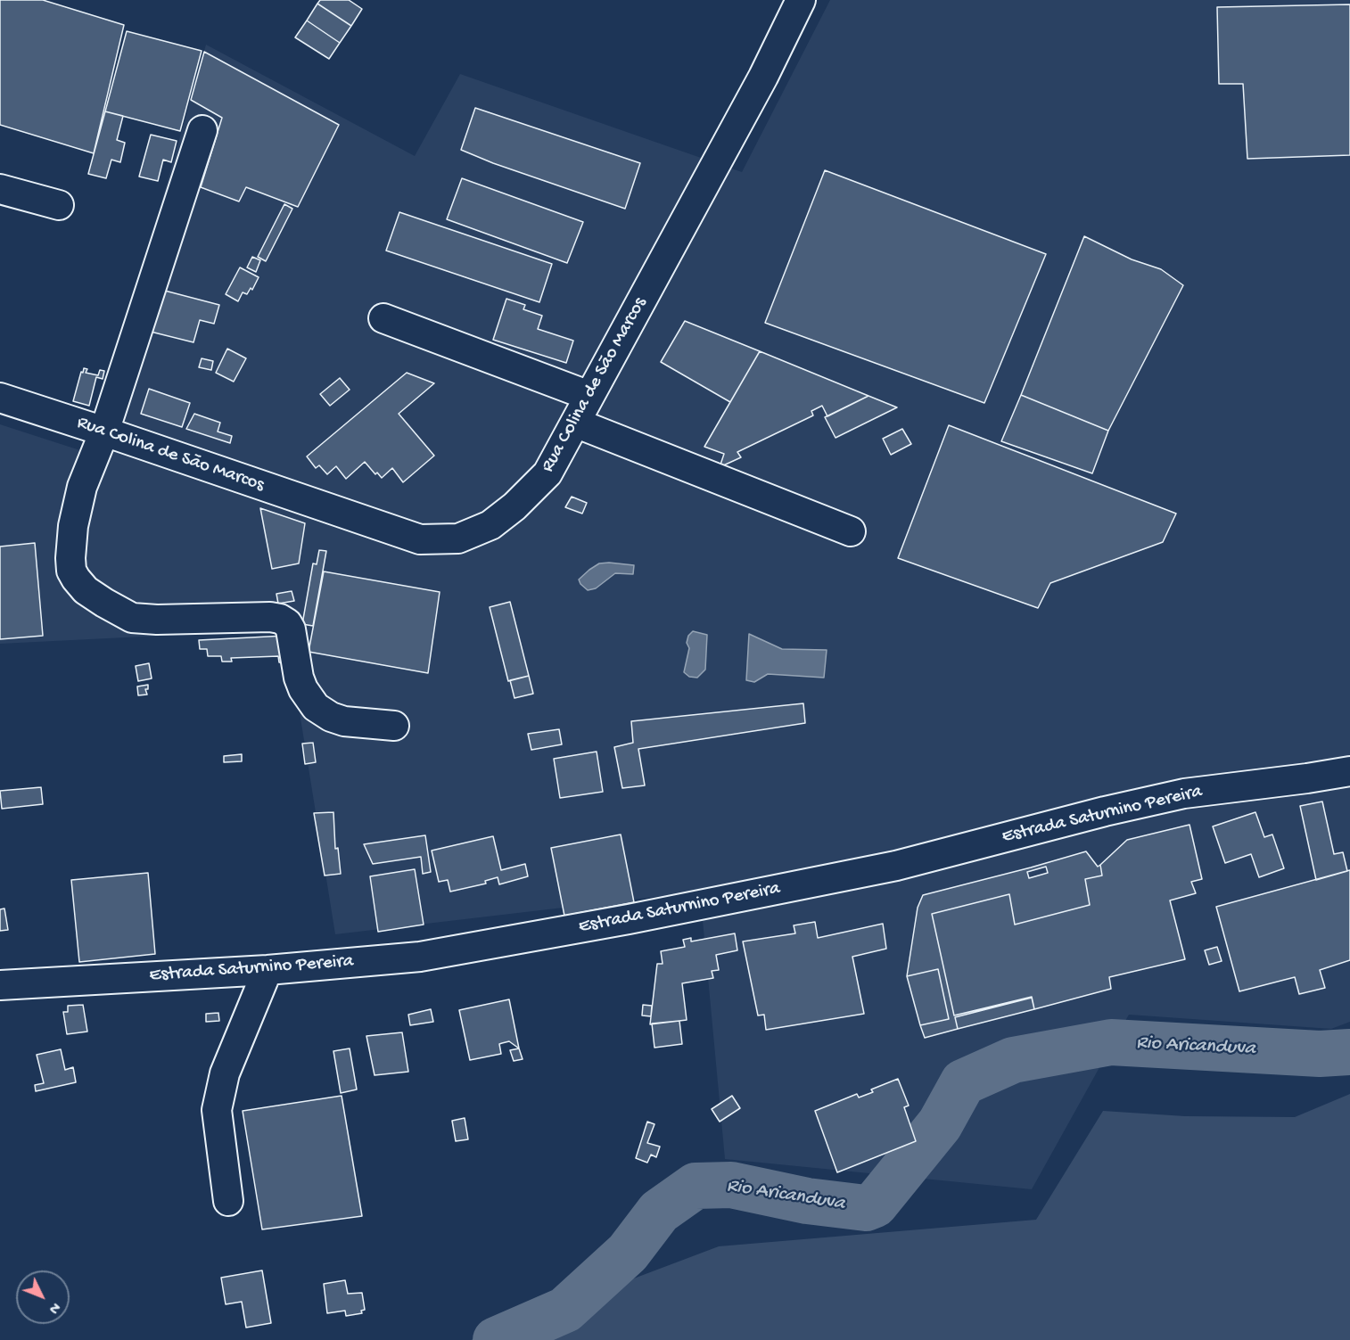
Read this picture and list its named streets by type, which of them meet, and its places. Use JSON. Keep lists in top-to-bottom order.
{
  "streets": {
    "street": ["Rua Colina de São Marcos", "Estrada Saturnino Pereira"]
  },
  "water": ["Rio Aricanduva"],
  "north": "bottom right"
}
